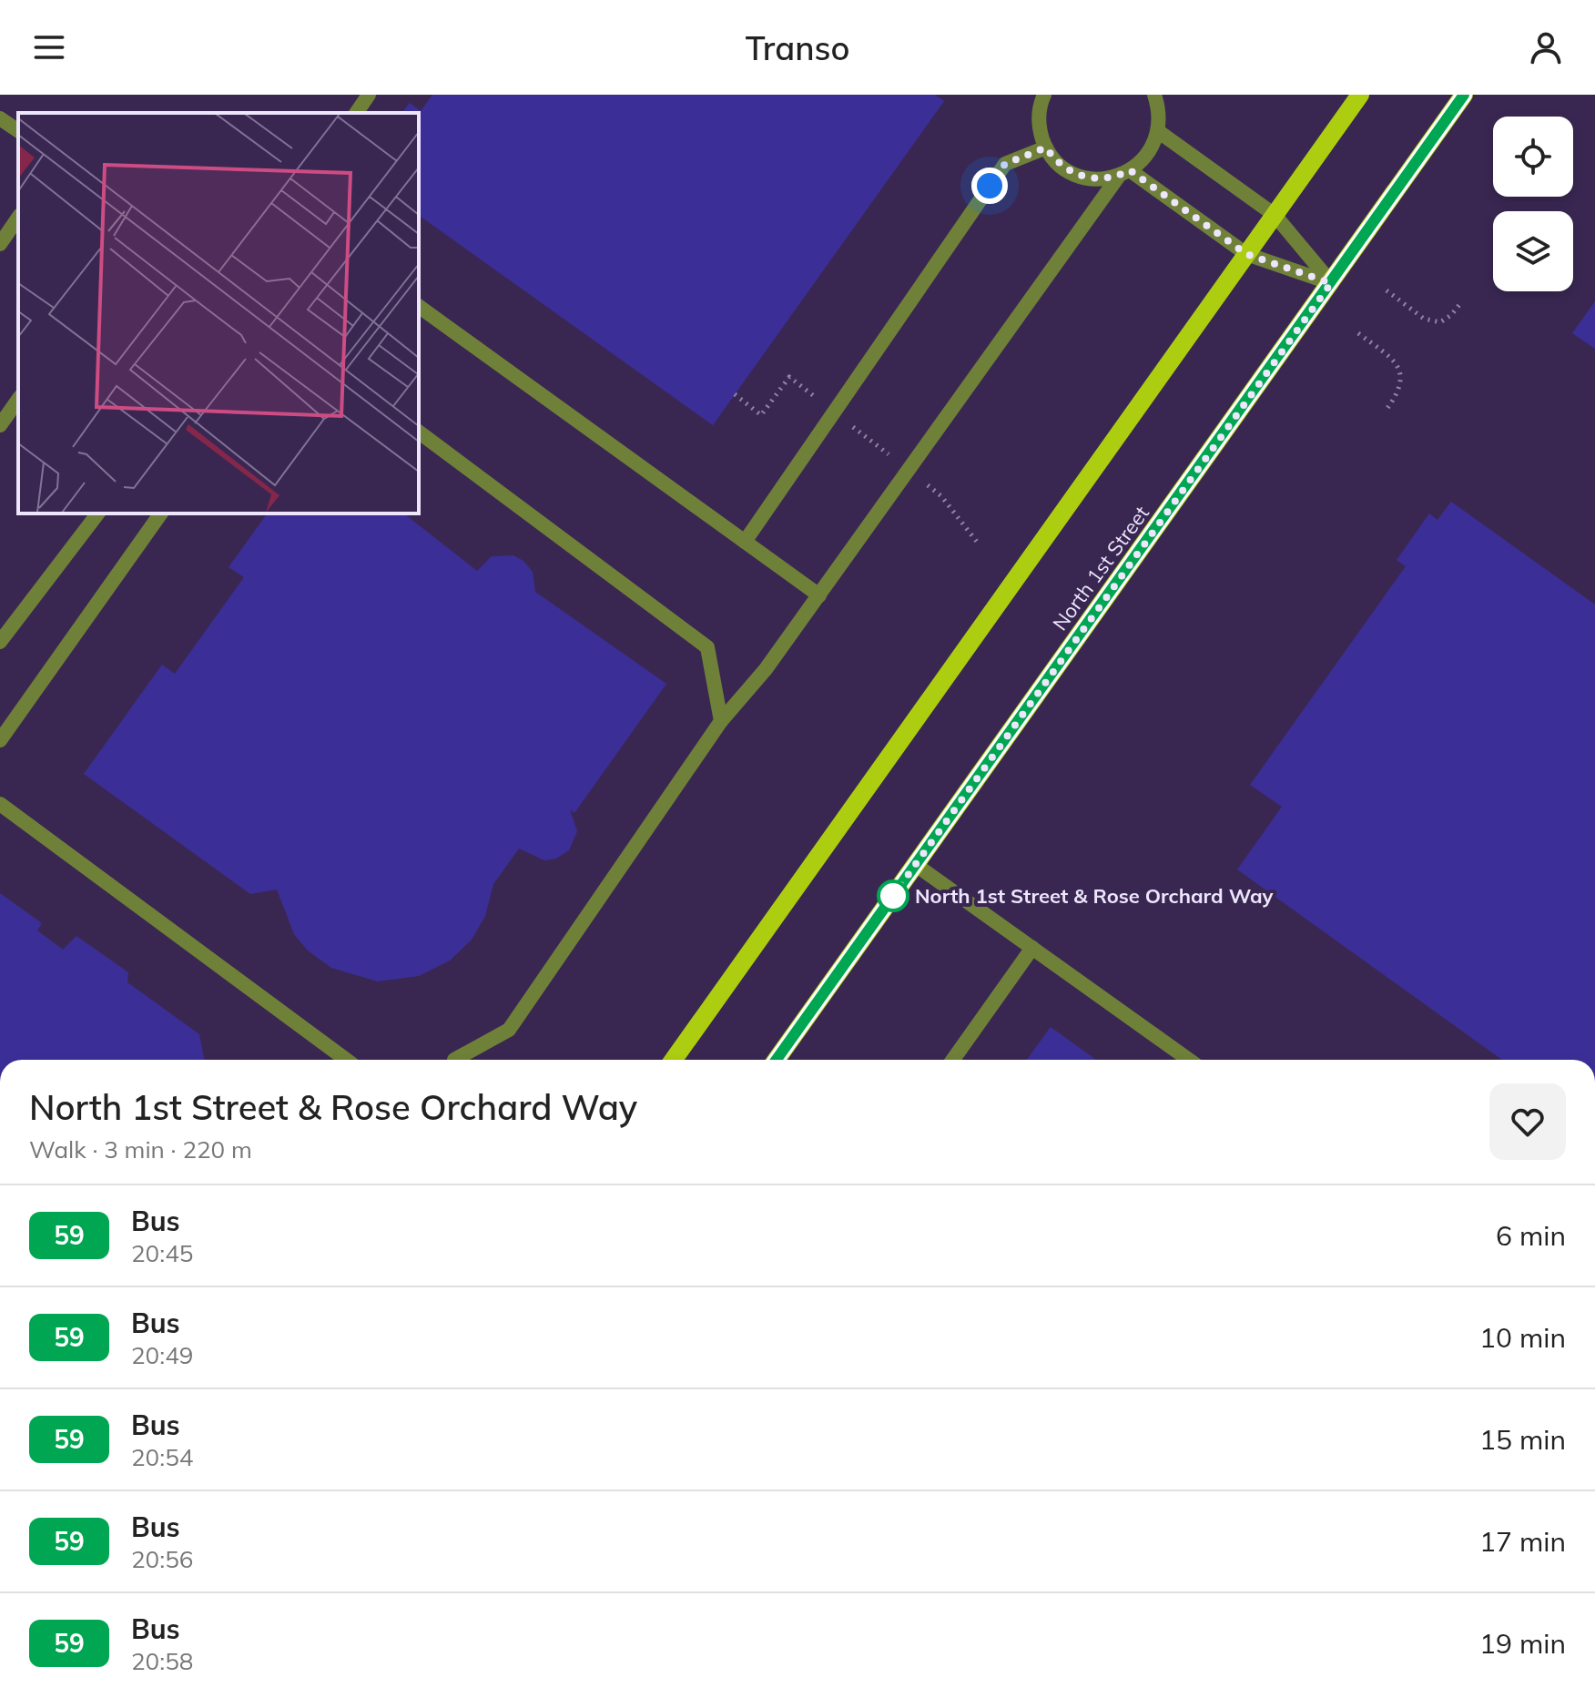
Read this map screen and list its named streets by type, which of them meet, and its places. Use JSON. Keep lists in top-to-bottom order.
{
  "streets": {
    "main road": ["North 1st Street"]
  },
  "places": ["North 1st Street & Rose Orchard Way"],
  "lines": ["bus line 59"],
  "page": {
    "header": "Transo",
    "heading": ["North 1st Street & Rose Orchard Way", "Walk · 3 min · 220 m"],
    "list": [
      {
        "mark": "59",
        "name": "Bus",
        "note": "20:45",
        "value": "6 min"
      },
      {
        "mark": "59",
        "name": "Bus",
        "note": "20:49",
        "value": "10 min"
      },
      {
        "mark": "59",
        "name": "Bus",
        "note": "20:54",
        "value": "15 min"
      },
      {
        "mark": "59",
        "name": "Bus",
        "note": "20:56",
        "value": "17 min"
      },
      {
        "mark": "59",
        "name": "Bus",
        "note": "20:58",
        "value": "19 min"
      }
    ]
  }
}
